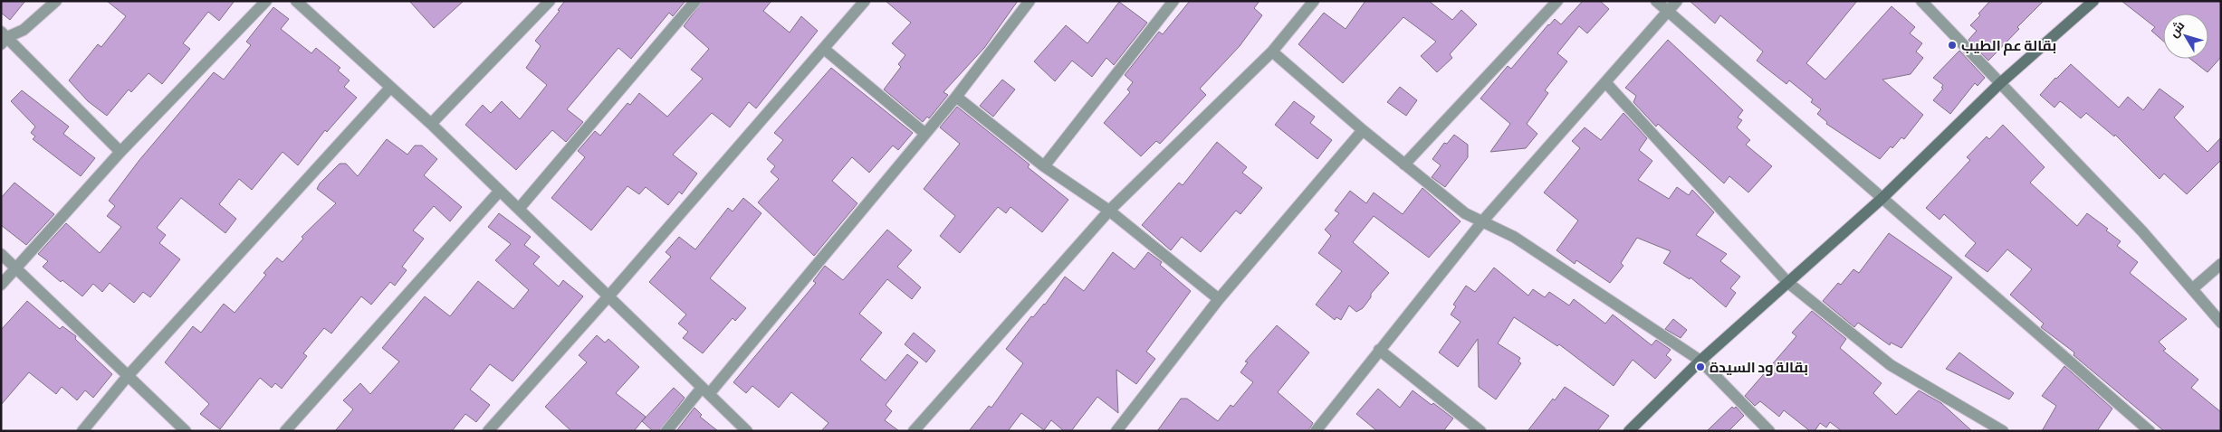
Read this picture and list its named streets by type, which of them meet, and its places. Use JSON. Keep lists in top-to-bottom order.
{
  "places": ["بقالة عم الطيب", "بقالة ود السيدة"],
  "north": "top left"
}
